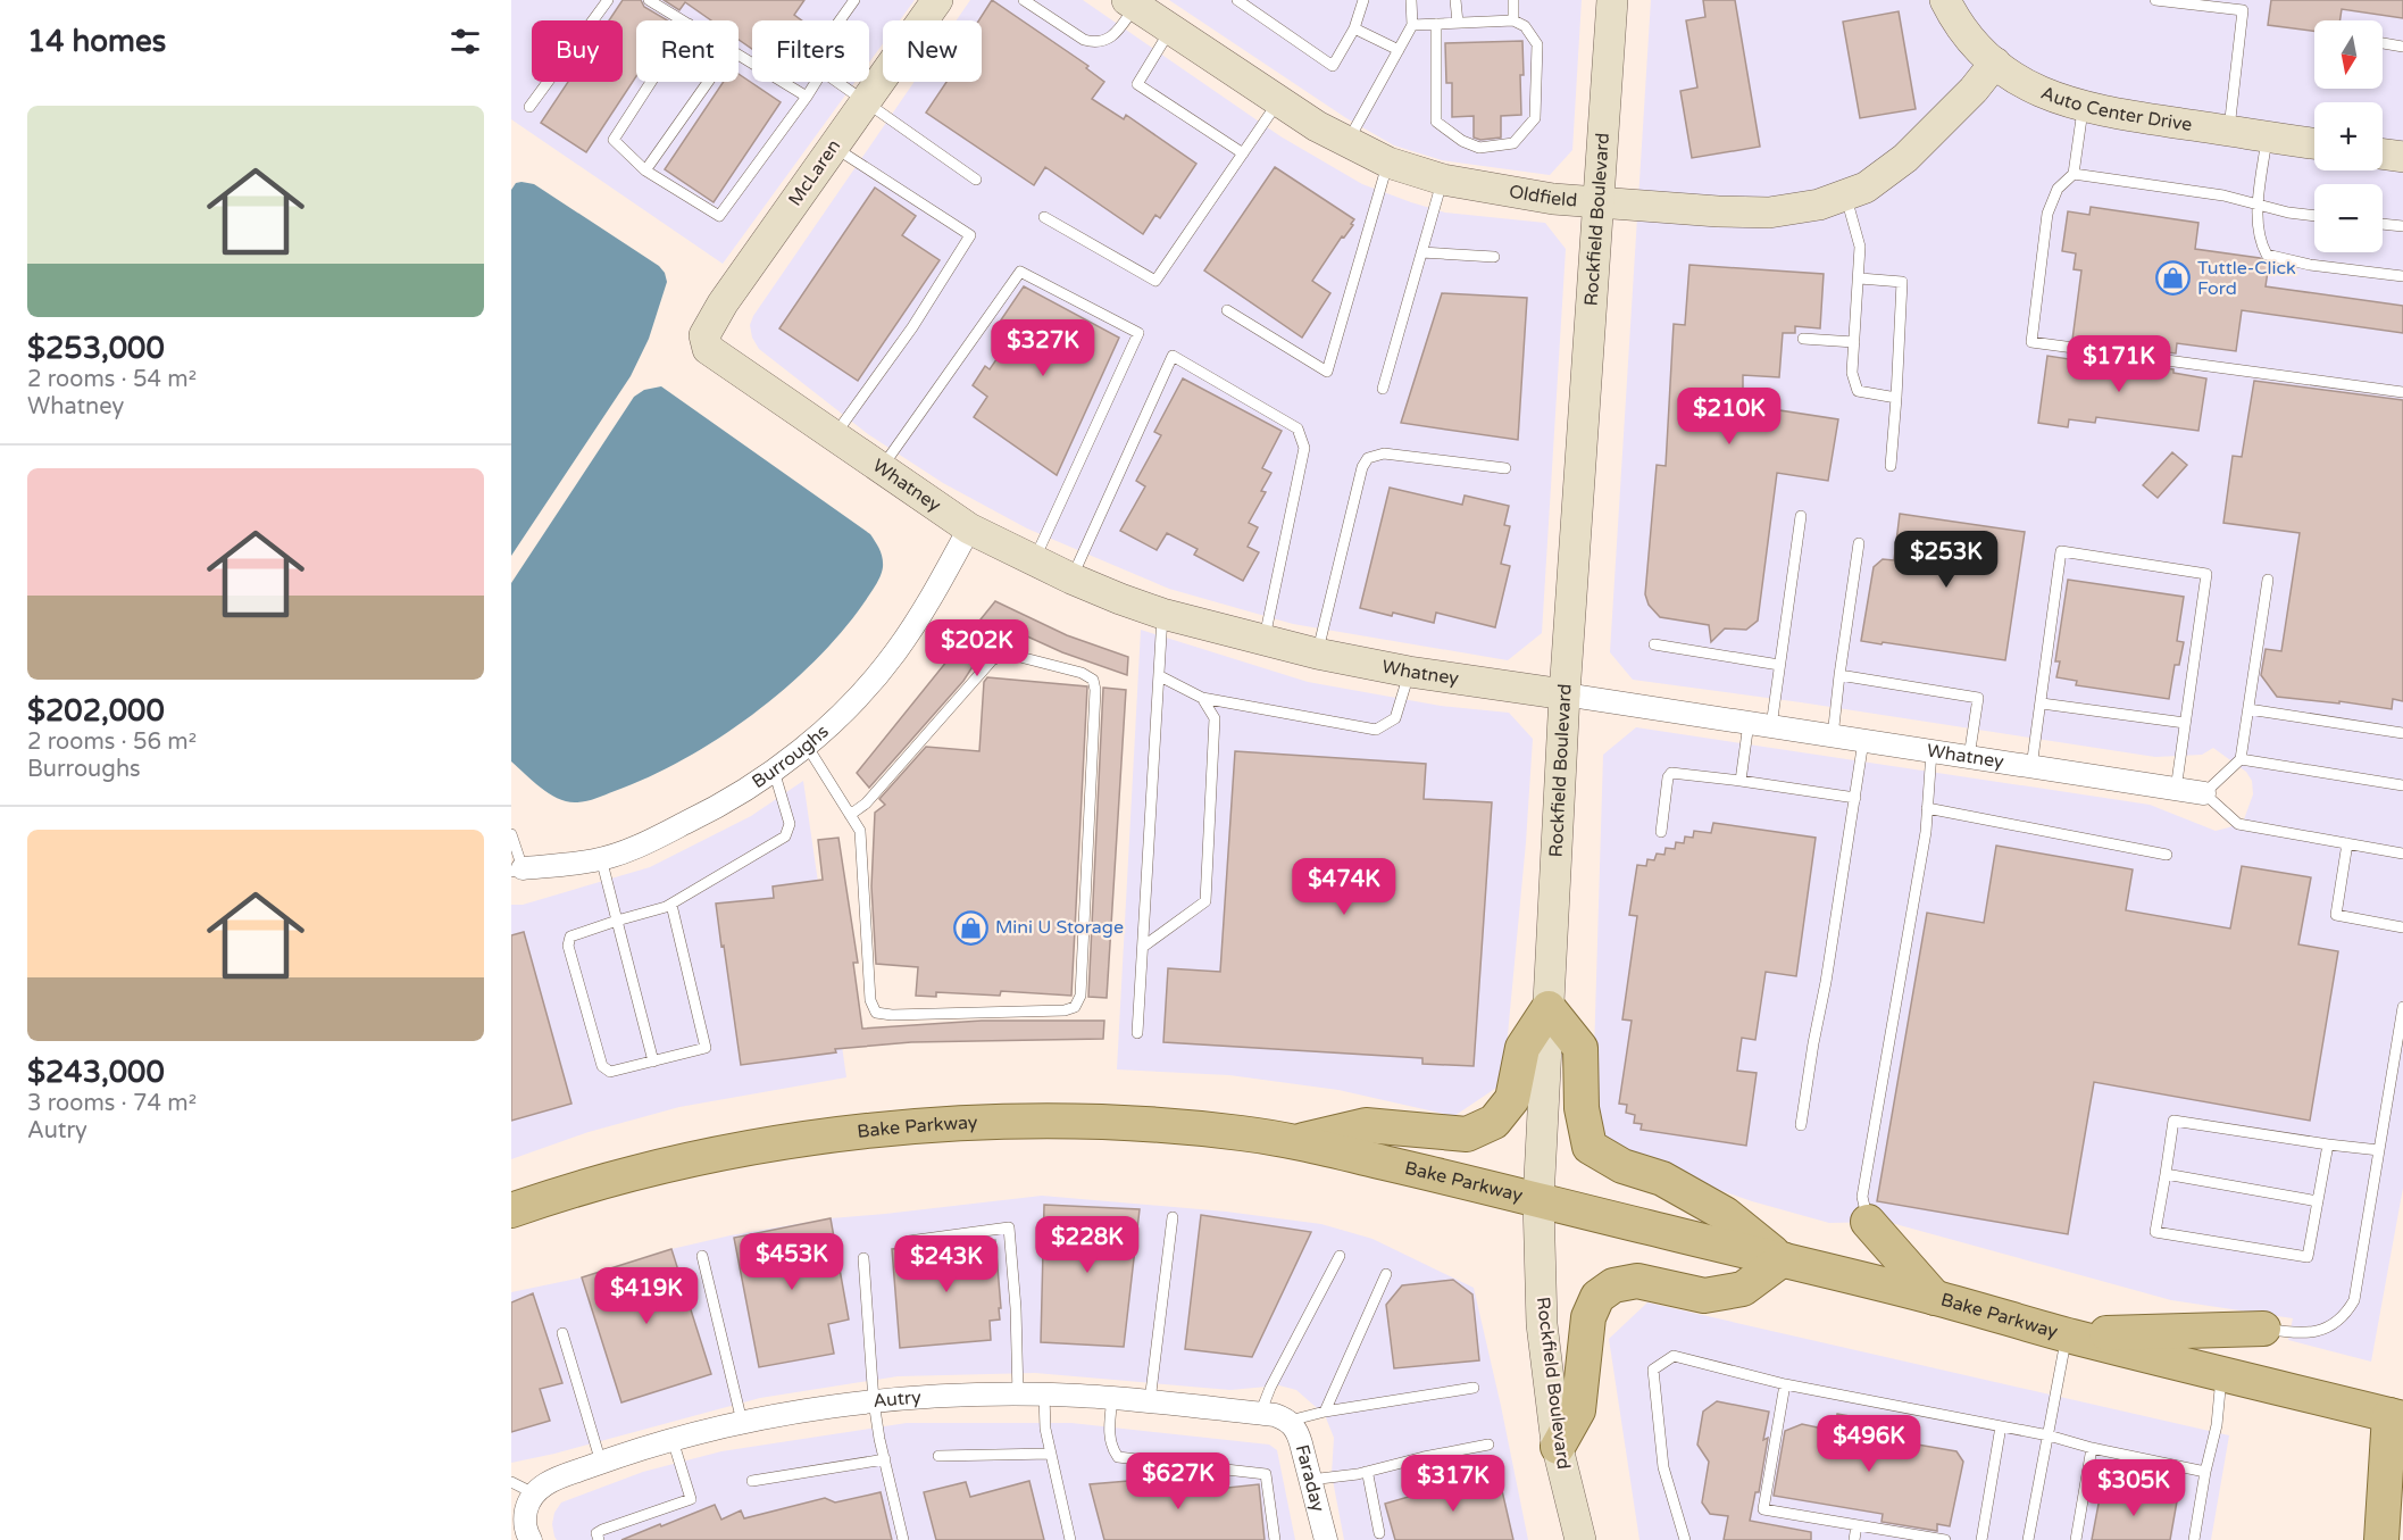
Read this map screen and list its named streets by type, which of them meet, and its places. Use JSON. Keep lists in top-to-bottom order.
{
  "streets": {
    "main road": ["Bake Parkway"],
    "street": [
      "Auto Center Drive",
      "McLaren",
      "Oldfield",
      "Rockfield Boulevard",
      "Whatney",
      "Burroughs",
      "Autry",
      "Faraday"
    ]
  },
  "crossings": [
    ["Auto Center Drive", "Oldfield"],
    ["McLaren", "Whatney"],
    ["Oldfield", "Rockfield Boulevard"],
    ["Rockfield Boulevard", "Whatney"],
    ["Rockfield Boulevard", "Bake Parkway"],
    ["Whatney", "Burroughs"],
    ["Autry", "Faraday"]
  ],
  "places": {
    "shop": ["Tuttle-Click Ford", "Mini U Storage"]
  },
  "north": "bottom",
  "page": {
    "heading": "14 homes",
    "map_buttons": ["+", "−"],
    "chip": [
      "Buy",
      "Rent",
      "Filters",
      "New"
    ],
    "list": [
      {
        "name": "$253,000",
        "note": "2 rooms · 54 m² · Whatney"
      },
      {
        "name": "$202,000",
        "note": "2 rooms · 56 m² · Burroughs"
      },
      {
        "name": "$243,000",
        "note": "3 rooms · 74 m² · Autry"
      }
    ],
    "price": [
      "$327K",
      "$171K",
      "$210K",
      "$253K",
      "$202K",
      "$474K",
      "$228K",
      "$453K",
      "$243K",
      "$419K",
      "$496K",
      "$627K",
      "$317K",
      "$305K"
    ]
  }
}
